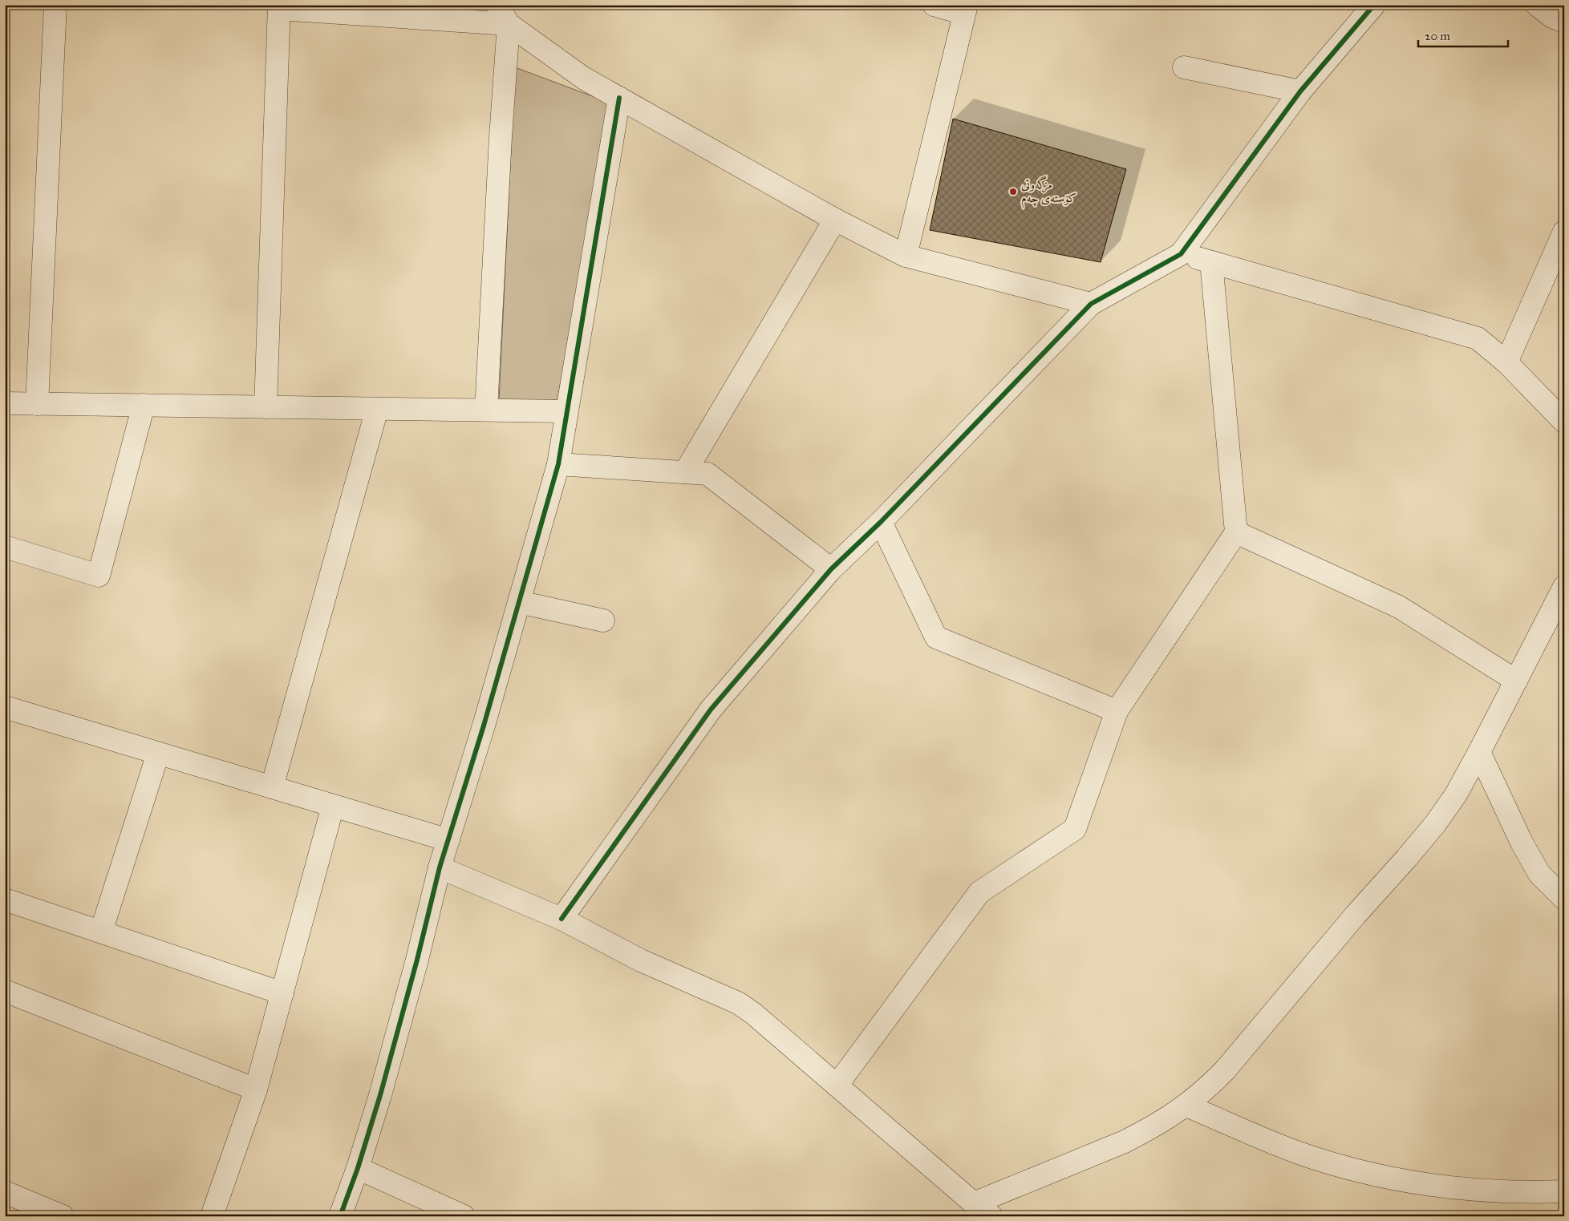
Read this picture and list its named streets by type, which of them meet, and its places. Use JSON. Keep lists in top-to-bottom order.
{
  "places": ["مزگه‌وتی کۆستەی چەم"],
  "scale_bar": "20 m"
}
